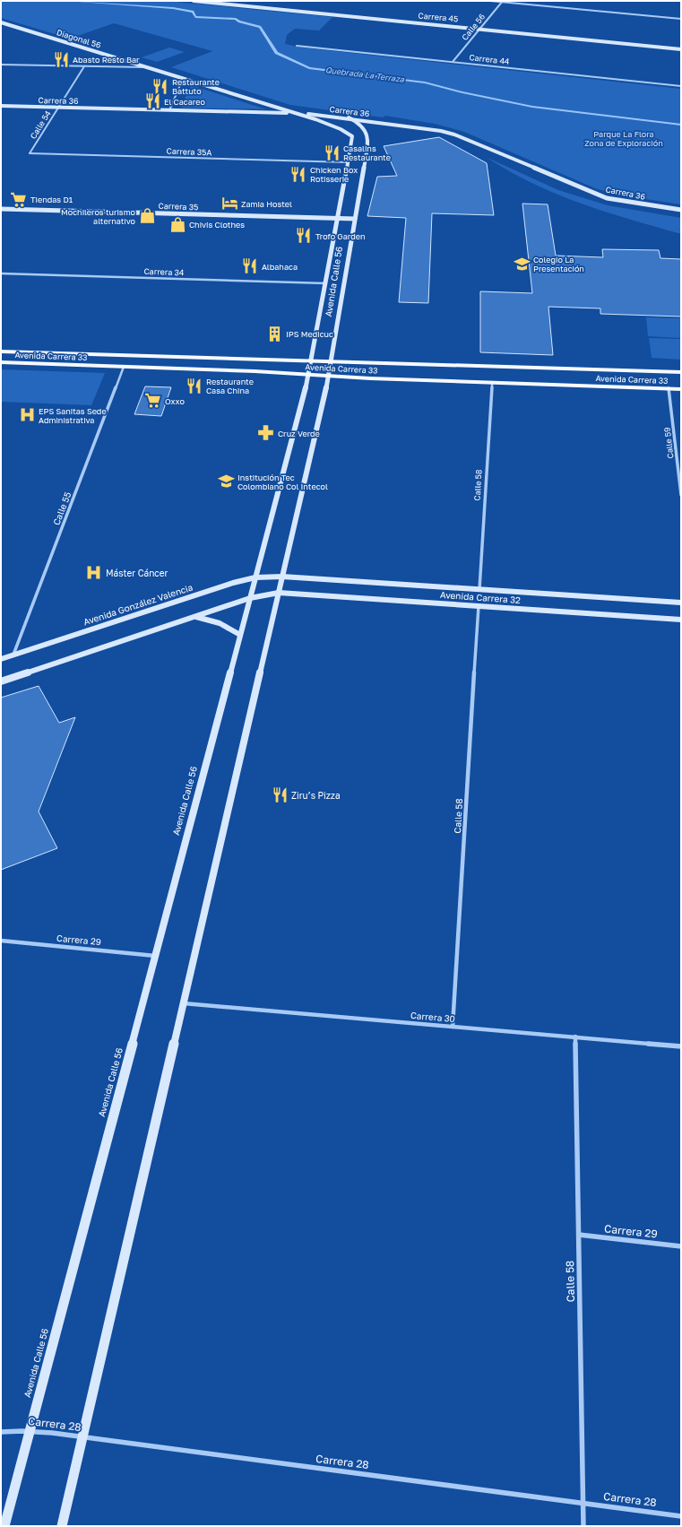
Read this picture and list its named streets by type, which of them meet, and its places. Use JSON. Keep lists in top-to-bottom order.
{
  "streets": {
    "main road": ["Avenida Carrera 33"],
    "street": [
      "Carrera 45",
      "Calle 56",
      "Diagonal 56",
      "Carrera 44",
      "Carrera 36",
      "Calle 54",
      "Carrera 35A",
      "Carrera 35",
      "Carrera 34",
      "Avenida Calle 56",
      "Calle 59",
      "Calle 58",
      "Calle 55",
      "Avenida Carrera 32",
      "Avenida González Valencia",
      "Carrera 29",
      "Carrera 30",
      "Carrera 28"
    ]
  },
  "crossings": [
    ["Carrera 45", "Calle 56"],
    ["Calle 56", "Carrera 44"],
    ["Diagonal 56", "Carrera 36"],
    ["Diagonal 56", "Avenida Calle 56"],
    ["Carrera 36", "Calle 54"],
    ["Carrera 36", "Avenida Calle 56"],
    ["Calle 54", "Carrera 35A"],
    ["Carrera 35A", "Avenida Calle 56"],
    ["Carrera 35", "Avenida Calle 56"],
    ["Carrera 34", "Avenida Calle 56"],
    ["Avenida Calle 56", "Avenida Carrera 33"],
    ["Avenida Calle 56", "Avenida Carrera 32"],
    ["Avenida Calle 56", "Avenida González Valencia"],
    ["Avenida Calle 56", "Carrera 29"],
    ["Avenida Calle 56", "Carrera 30"],
    ["Avenida Calle 56", "Carrera 28"],
    ["Avenida Carrera 33", "Calle 59"],
    ["Avenida Carrera 33", "Calle 58"],
    ["Avenida Carrera 33", "Calle 55"],
    ["Calle 58", "Avenida Carrera 32"],
    ["Calle 58", "Carrera 29"],
    ["Calle 58", "Carrera 30"],
    ["Calle 58", "Carrera 28"],
    ["Calle 55", "Avenida González Valencia"],
    ["Avenida Carrera 32", "Avenida González Valencia"]
  ],
  "water": ["Quebrada La Terraza"],
  "parks": ["Parque La Flora Zona de Exploración"],
  "places": {
    "restaurant": [
      "Abasto Resto Bar",
      "Restaurante Battuto",
      "El Cacareo",
      "Casalins Restaurante",
      "Chicken Box Rotisserie",
      "Trofo Garden",
      "Albahaca",
      "Restaurante Casa China",
      "Ziru’s Pizza"
    ],
    "supermarket": ["Tiendas D1", "Oxxo"],
    "hotel": ["Zamia Hostel"],
    "shop": ["Mochileros turismo alternativo", "Chivis Clothes"],
    "school or university": ["Colegio La Presentación", "Institución Tec Colombiano Col Intecol"],
    "building": ["IPS Medicuc"],
    "hospital": ["EPS Sanitas Sede Administrativa", "Máster Cáncer"],
    "pharmacy": ["Cruz Verde"]
  }
}
